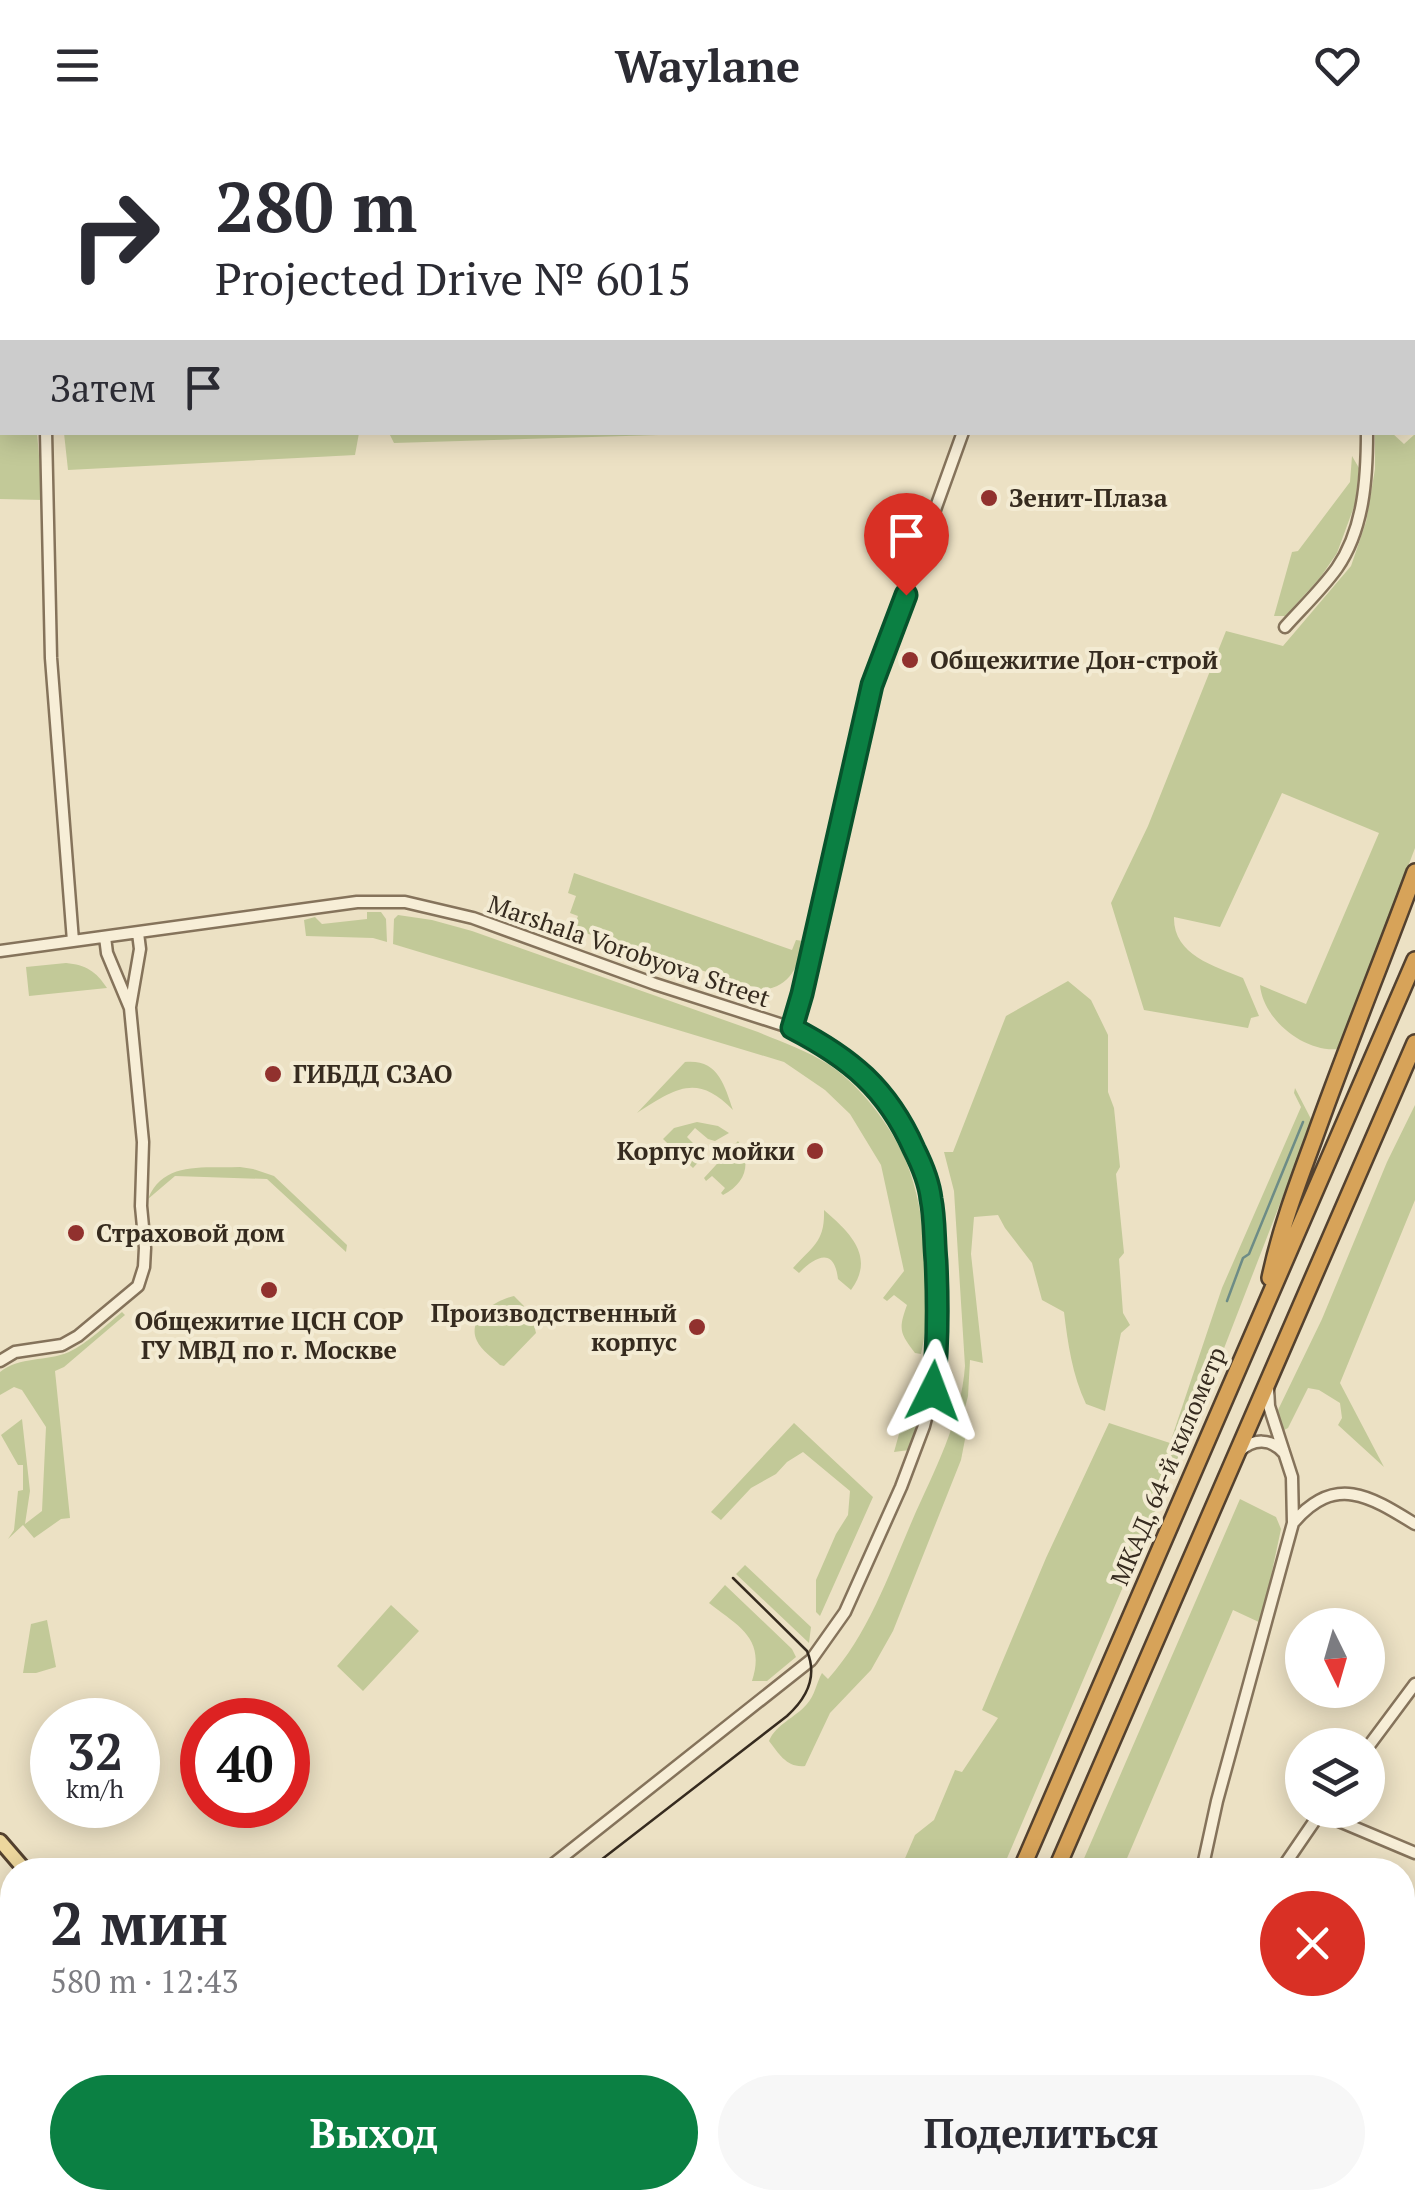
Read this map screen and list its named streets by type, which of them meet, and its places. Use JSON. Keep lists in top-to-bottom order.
{
  "streets": {
    "highway": ["МКАД, 64-й километр"],
    "street": ["Marshala Vorobyova Street"]
  },
  "places": [
    "Зенит-Плаза",
    "Общежитие Дон-строй",
    "ГИБДД СЗАО",
    "Корпус мойки",
    "Страховой дом",
    "Общежитие ЦСН СОР ГУ МВД по г. Москве",
    "Производственный корпус"
  ],
  "north": "bottom",
  "page": {
    "header": "Waylane",
    "turn": ["280 m", "Projected Drive № 6015"],
    "then": "Затем",
    "speed": "32 km/h",
    "limit": "40",
    "heading": ["2 мин", "580 m · 12:43"],
    "buttons": ["Выход", "Поделиться"]
  }
}
